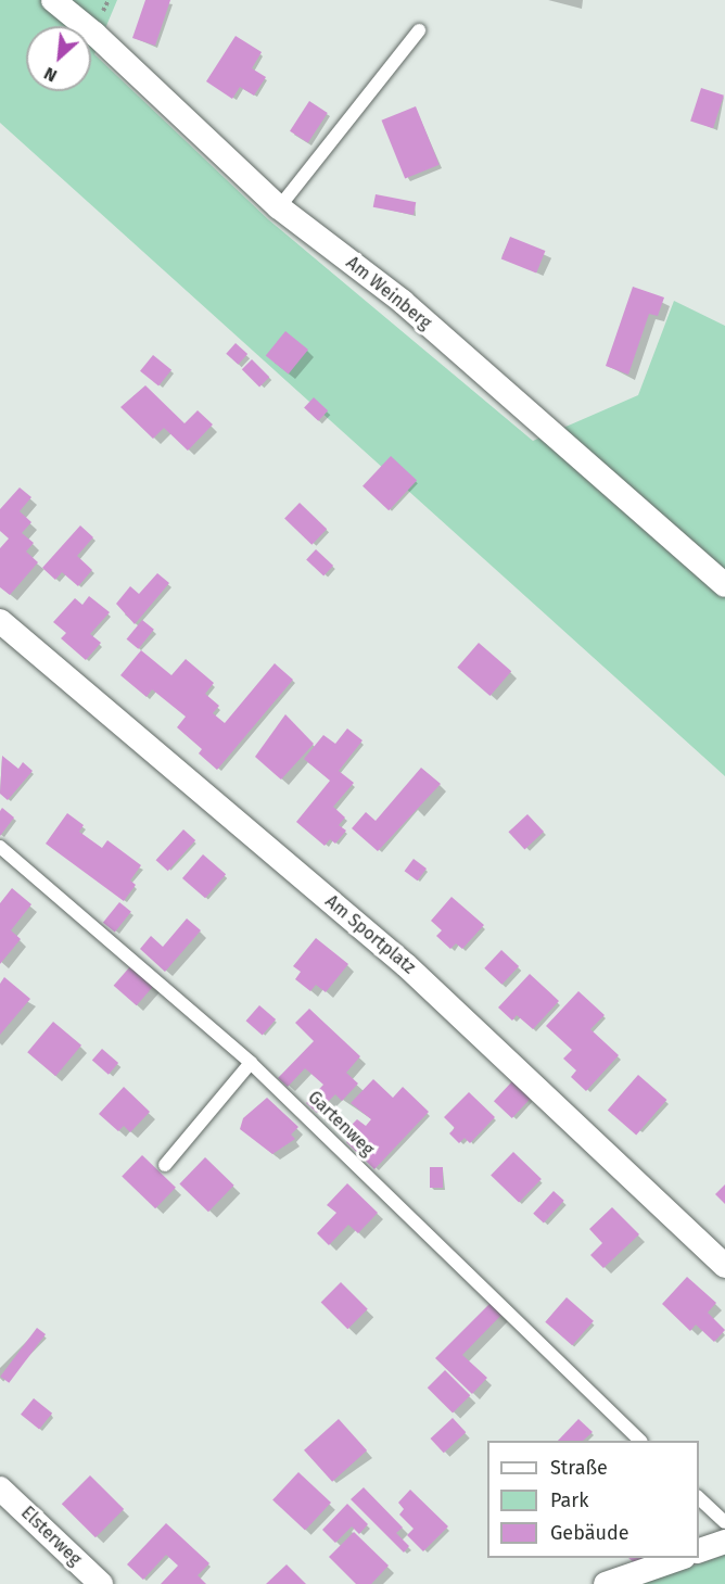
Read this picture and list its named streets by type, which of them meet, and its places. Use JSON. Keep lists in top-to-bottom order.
{
  "streets": {
    "street": ["Am Weinberg", "Am Sportplatz", "Elsterweg"],
    "lane": ["Gartenweg"]
  },
  "legend": ["Straße", "Park", "Gebäude"],
  "north": "bottom left"
}
